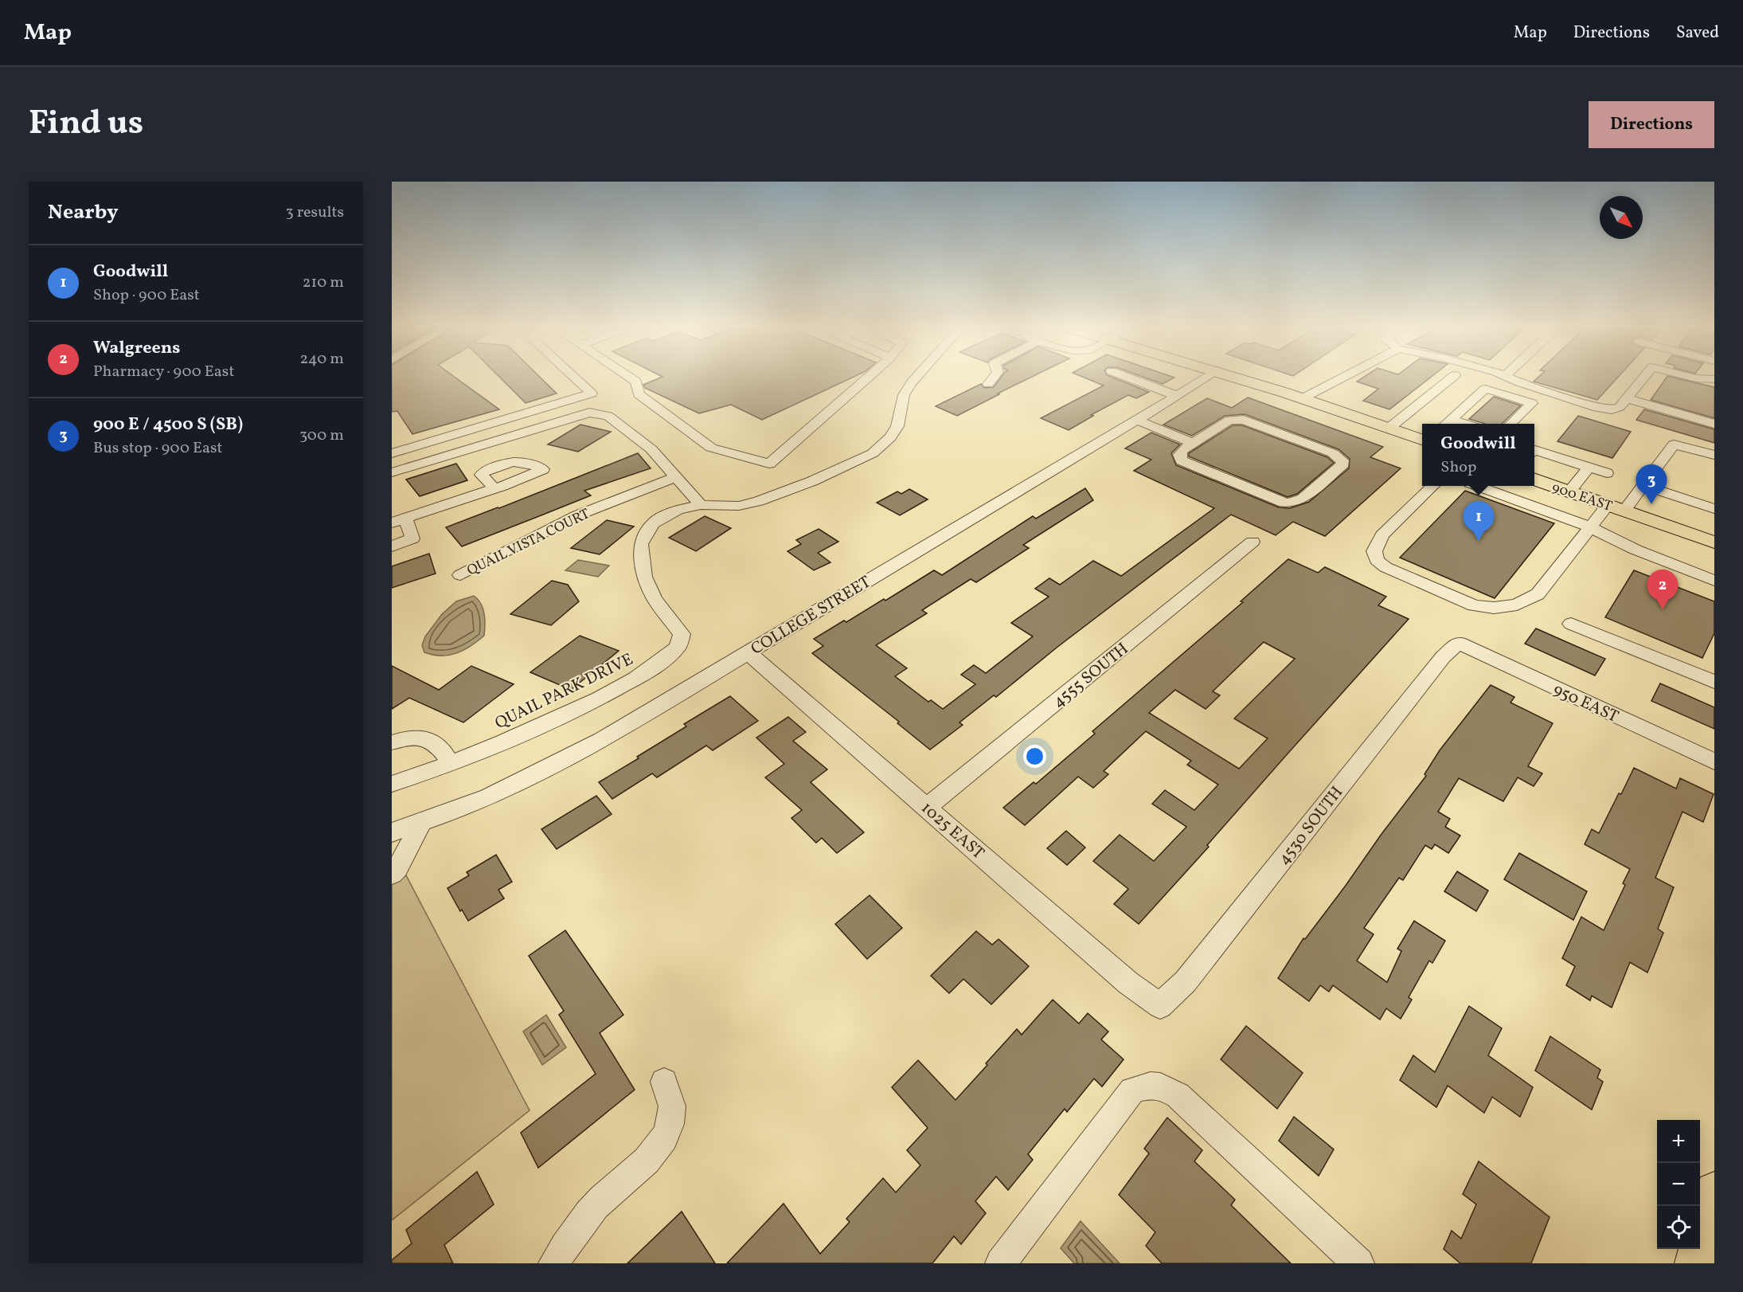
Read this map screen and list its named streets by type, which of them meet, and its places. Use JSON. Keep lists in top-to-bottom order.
{
  "streets": {
    "main road": ["900 EAST"],
    "street": [
      "QUAIL VISTA COURT",
      "COLLEGE STREET",
      "4555 SOUTH",
      "QUAIL PARK DRIVE",
      "950 EAST",
      "4530 SOUTH",
      "1025 EAST"
    ]
  },
  "crossings": [
    ["COLLEGE STREET", "1025 EAST"],
    ["4555 SOUTH", "1025 EAST"],
    ["950 EAST", "4530 SOUTH"],
    ["4530 SOUTH", "1025 EAST"]
  ],
  "north": "bottom right",
  "page": {
    "header": "Map",
    "nav": ["Map", "Directions", "Saved"],
    "title": "Find us",
    "buttons": "Directions",
    "heading": ["Nearby", "3 results"],
    "list": [
      {
        "mark": "1",
        "name": "Goodwill",
        "note": "Shop · 900 East",
        "value": "210 m"
      },
      {
        "mark": "2",
        "name": "Walgreens",
        "note": "Pharmacy · 900 East",
        "value": "240 m"
      },
      {
        "mark": "3",
        "name": "900 E / 4500 S (SB)",
        "note": "Bus stop · 900 East",
        "value": "300 m"
      }
    ],
    "popup": ["Goodwill", "Shop"],
    "pins": ["3", "1", "2"],
    "map_buttons": ["+", "−"]
  }
}
